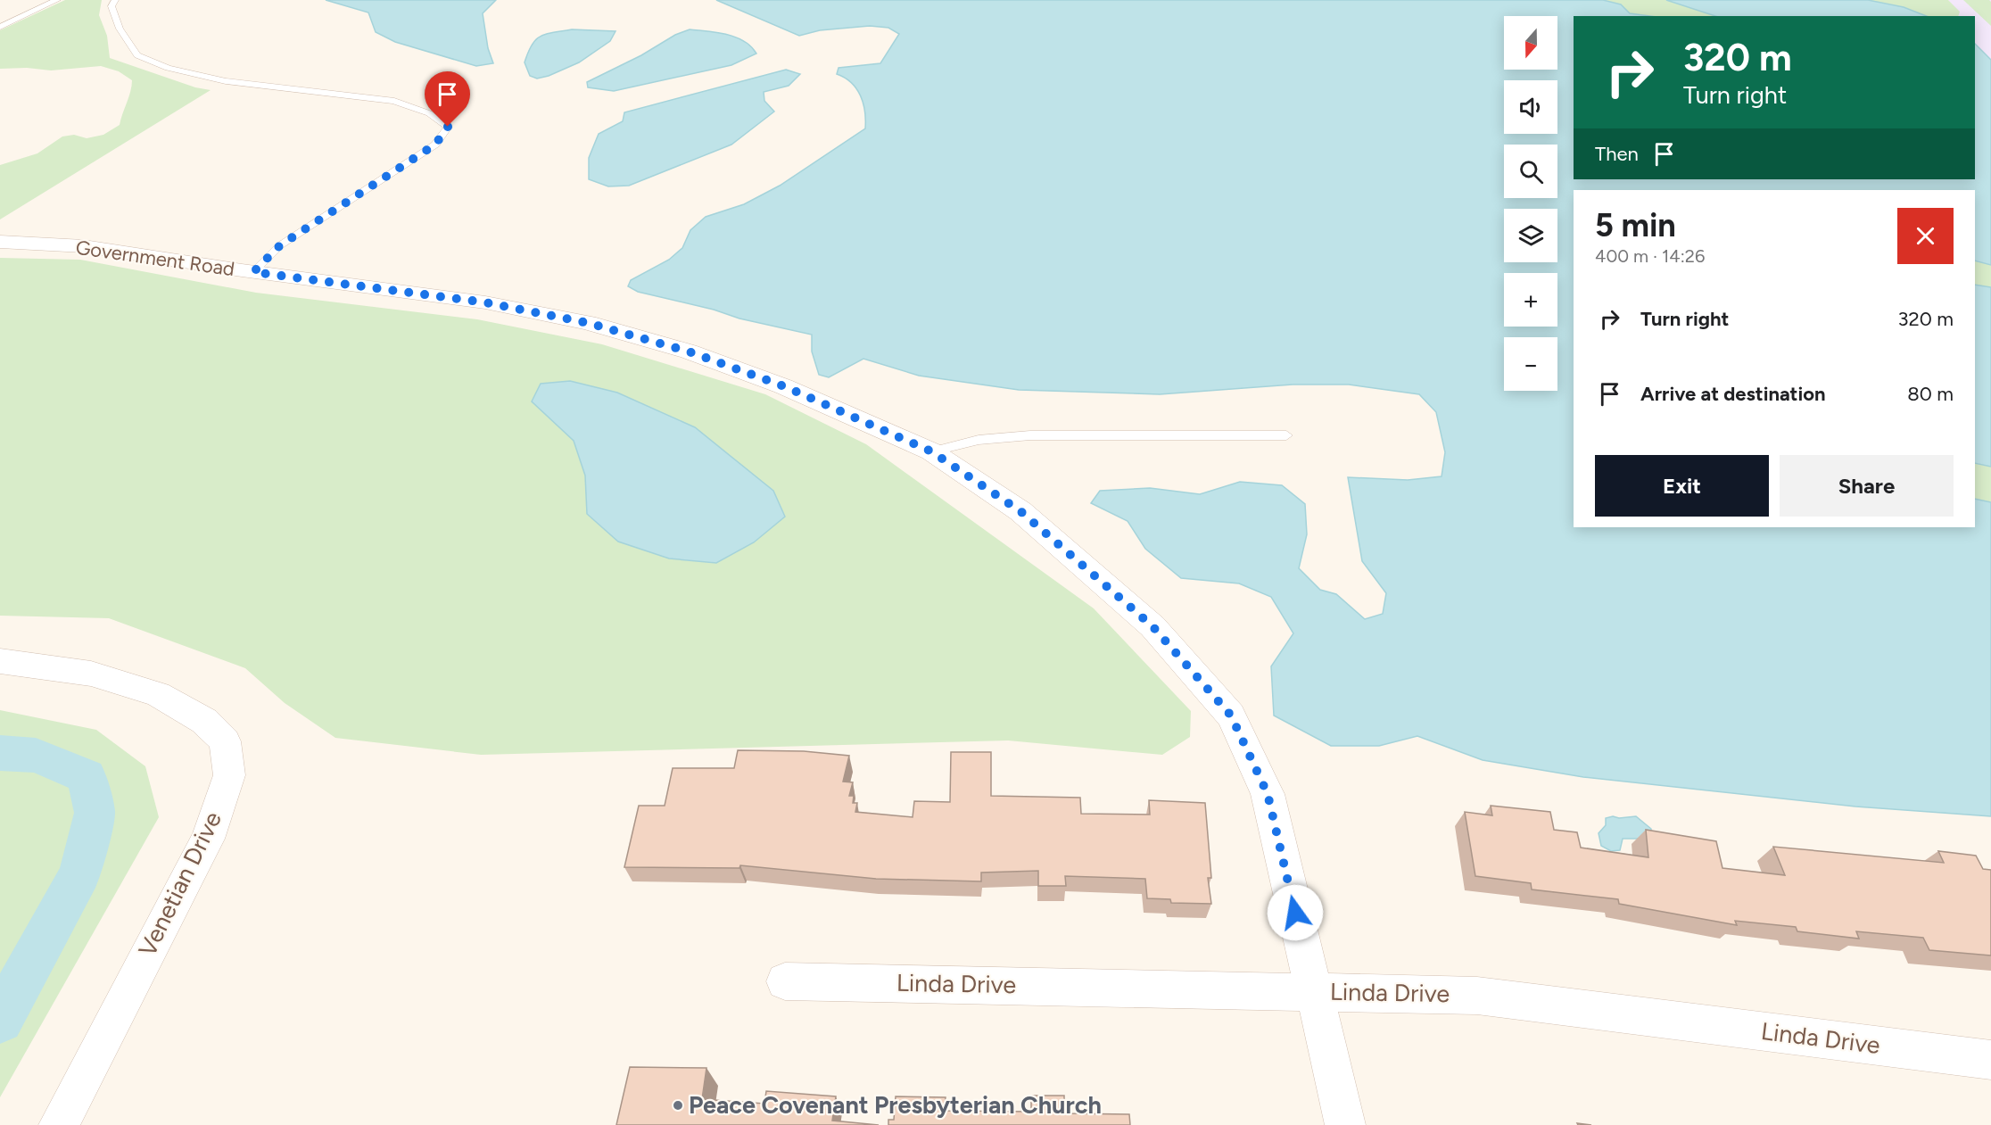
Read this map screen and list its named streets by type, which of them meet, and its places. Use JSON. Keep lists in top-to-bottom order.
{
  "streets": {
    "street": ["Government Road", "Venetian Drive", "Linda Drive"]
  },
  "crossings": [
    ["Government Road", "Linda Drive"]
  ],
  "places": ["Peace Covenant Presbyterian Church"],
  "north": "bottom",
  "page": {
    "map_buttons": ["+", "−"],
    "turn": ["320 m", "Turn right"],
    "then": "Then",
    "heading": ["5 min", "400 m · 14:26"],
    "list": [
      {
        "name": "Turn right",
        "value": "320 m"
      },
      {
        "name": "Arrive at destination",
        "value": "80 m"
      }
    ],
    "buttons": ["Exit", "Share"]
  }
}
